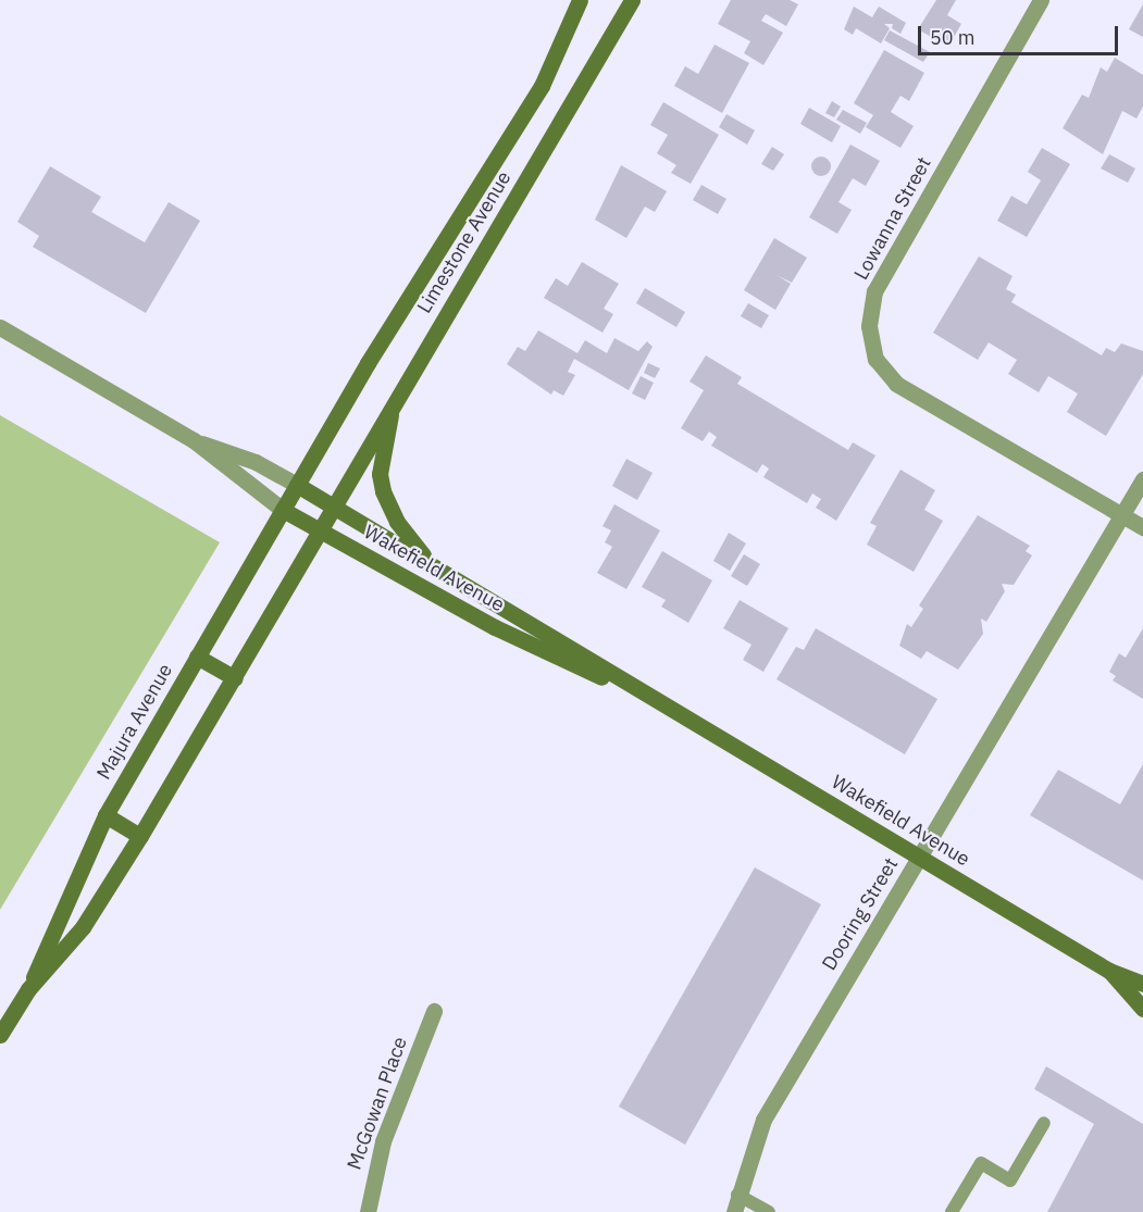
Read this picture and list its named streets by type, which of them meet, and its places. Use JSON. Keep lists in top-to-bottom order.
{
  "streets": {
    "main road": ["Limestone Avenue", "Wakefield Avenue", "Majura Avenue"],
    "street": ["Lowanna Street", "Dooring Street", "McGowan Place"]
  },
  "crossings": [
    ["Lowanna Street", "Dooring Street"],
    ["Limestone Avenue", "Wakefield Avenue"],
    ["Limestone Avenue", "Majura Avenue"],
    ["Wakefield Avenue", "Majura Avenue"],
    ["Wakefield Avenue", "Dooring Street"]
  ],
  "scale_bar": "50 m"
}
